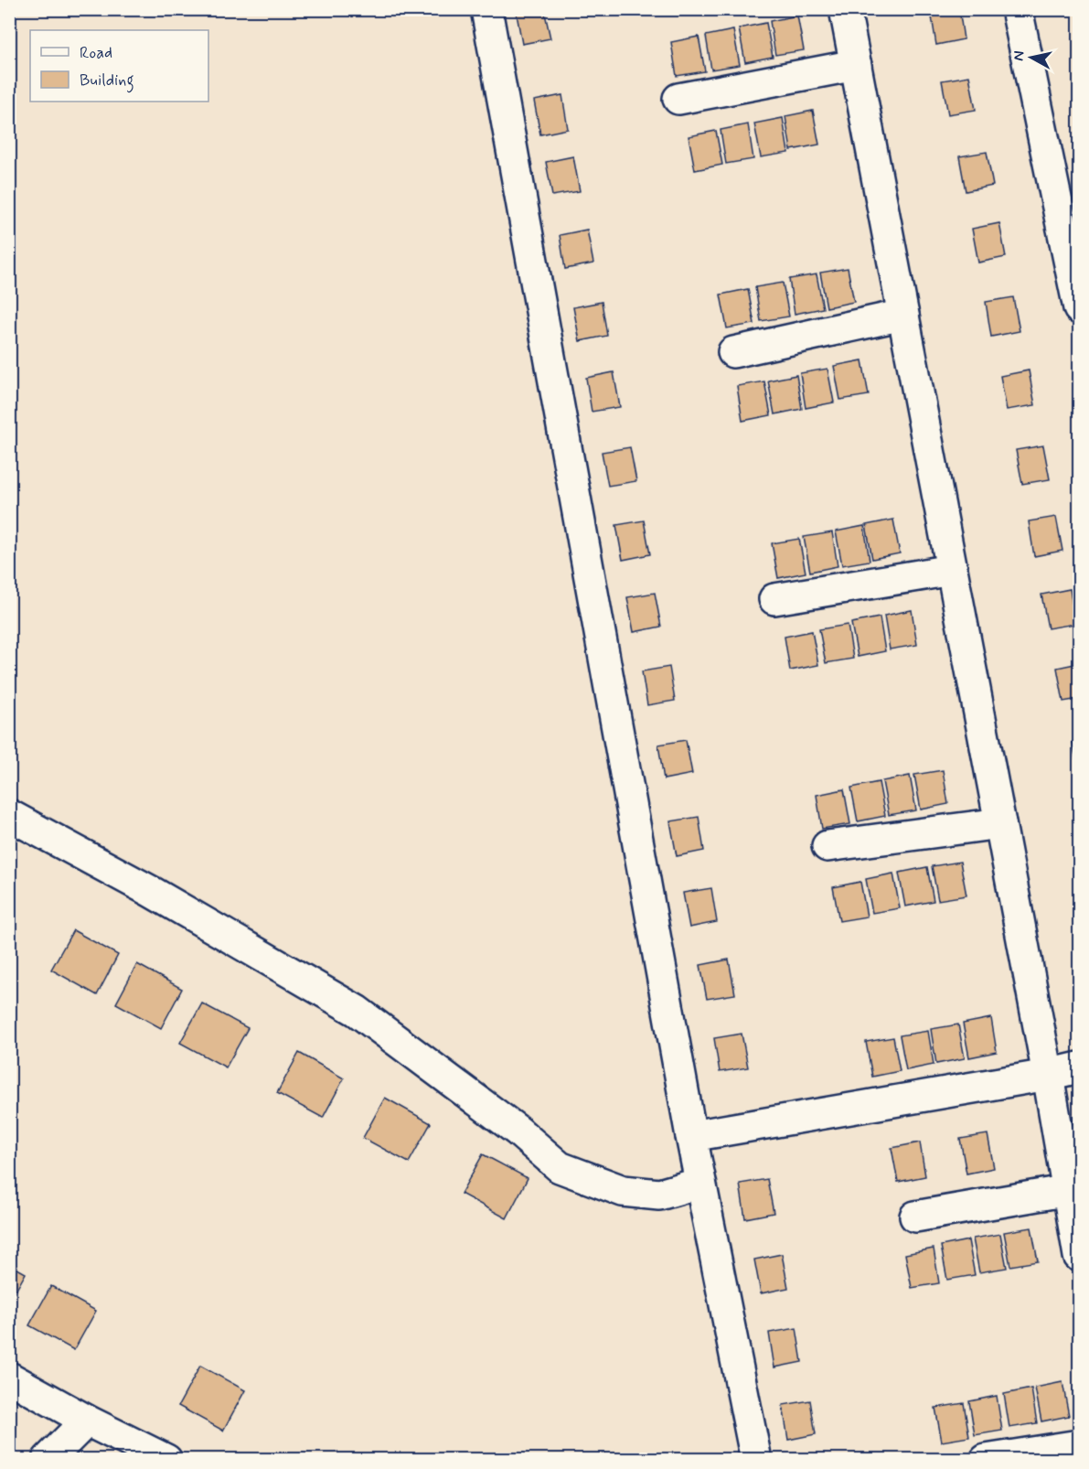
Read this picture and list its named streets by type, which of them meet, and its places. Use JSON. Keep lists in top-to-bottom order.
{
  "legend": ["Road", "Building"],
  "north": "left"
}
